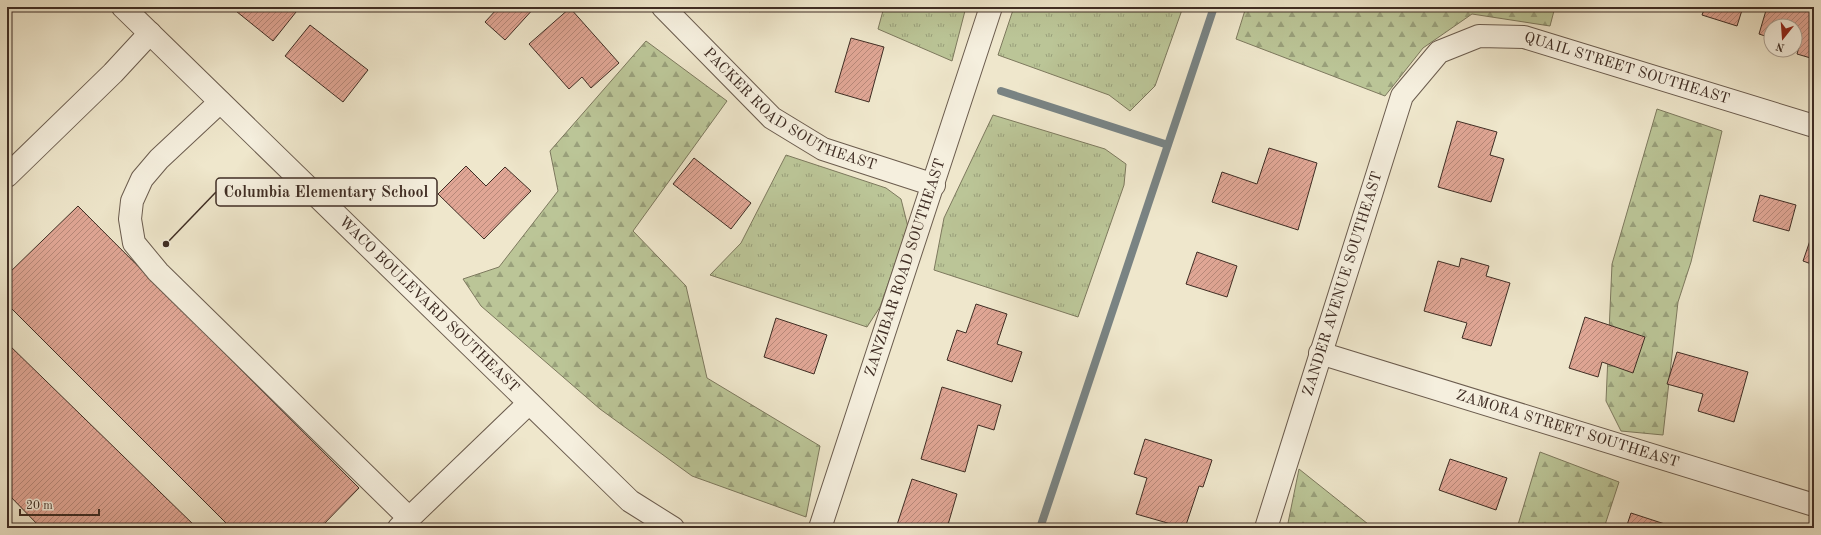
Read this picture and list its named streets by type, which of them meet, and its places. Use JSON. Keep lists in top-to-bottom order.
{
  "streets": {
    "street": [
      "QUAIL STREET SOUTHEAST",
      "PACKER ROAD SOUTHEAST",
      "ZANZIBAR ROAD SOUTHEAST",
      "ZANDER AVENUE SOUTHEAST",
      "WACO BOULEVARD SOUTHEAST",
      "ZAMORA STREET SOUTHEAST"
    ]
  },
  "crossings": [
    ["QUAIL STREET SOUTHEAST", "ZANDER AVENUE SOUTHEAST"],
    ["PACKER ROAD SOUTHEAST", "ZANZIBAR ROAD SOUTHEAST"],
    ["ZANDER AVENUE SOUTHEAST", "ZAMORA STREET SOUTHEAST"]
  ],
  "places": ["Columbia Elementary School"],
  "scale_bar": "20 m",
  "north": "bottom"
}
